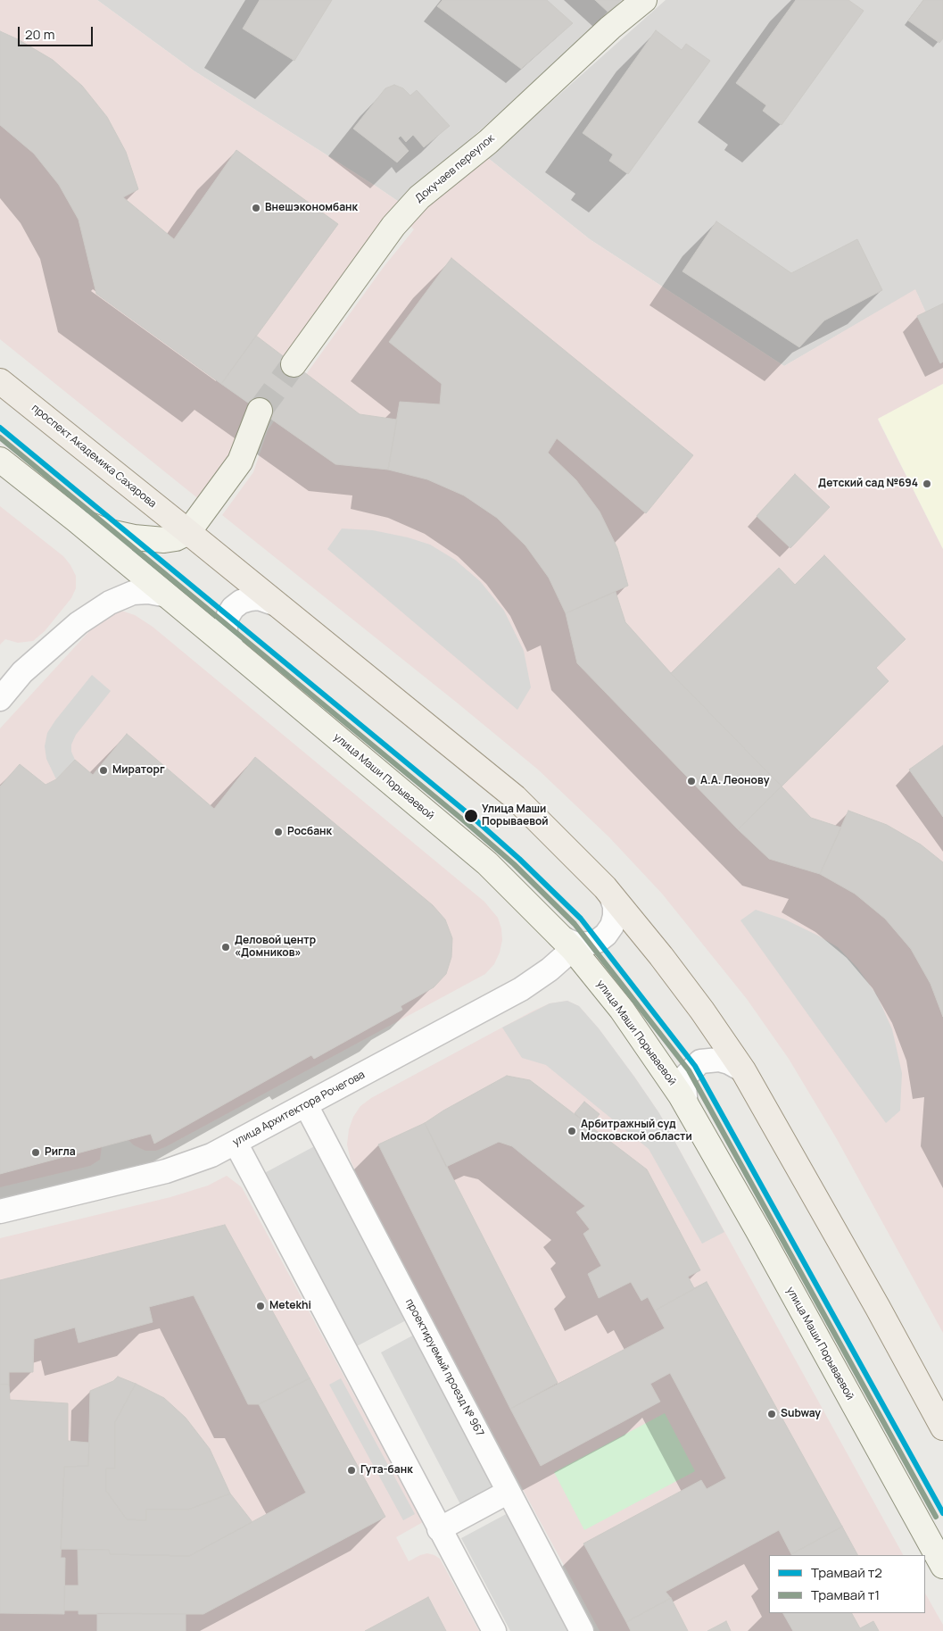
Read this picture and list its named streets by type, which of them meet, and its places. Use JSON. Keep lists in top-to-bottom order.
{
  "streets": {
    "main road": ["Докучаев переулок", "проспект Академика Сахарова", "улица Маши Порываевой"],
    "street": ["улица Архитектора Рочегова", "проектируемый проезд № 967"]
  },
  "crossings": [
    ["улица Маши Порываевой", "улица Архитектора Рочегова"],
    ["улица Архитектора Рочегова", "проектируемый проезд № 967"]
  ],
  "places": [
    "Внешэкономбанк",
    "Детский сад №694",
    "Мираторг",
    "А.А. Леонову",
    "Улица Маши Порываевой",
    "Росбанк",
    "Деловой центр «Домников»",
    "Арбитражный суд Московской области",
    "Ригла",
    "Metekhi",
    "Subway",
    "Гута-банк"
  ],
  "lines": ["tram line т2", "tram line т1"],
  "legend": ["Трамвай т2", "Трамвай т1"],
  "scale_bar": "20 m"
}
